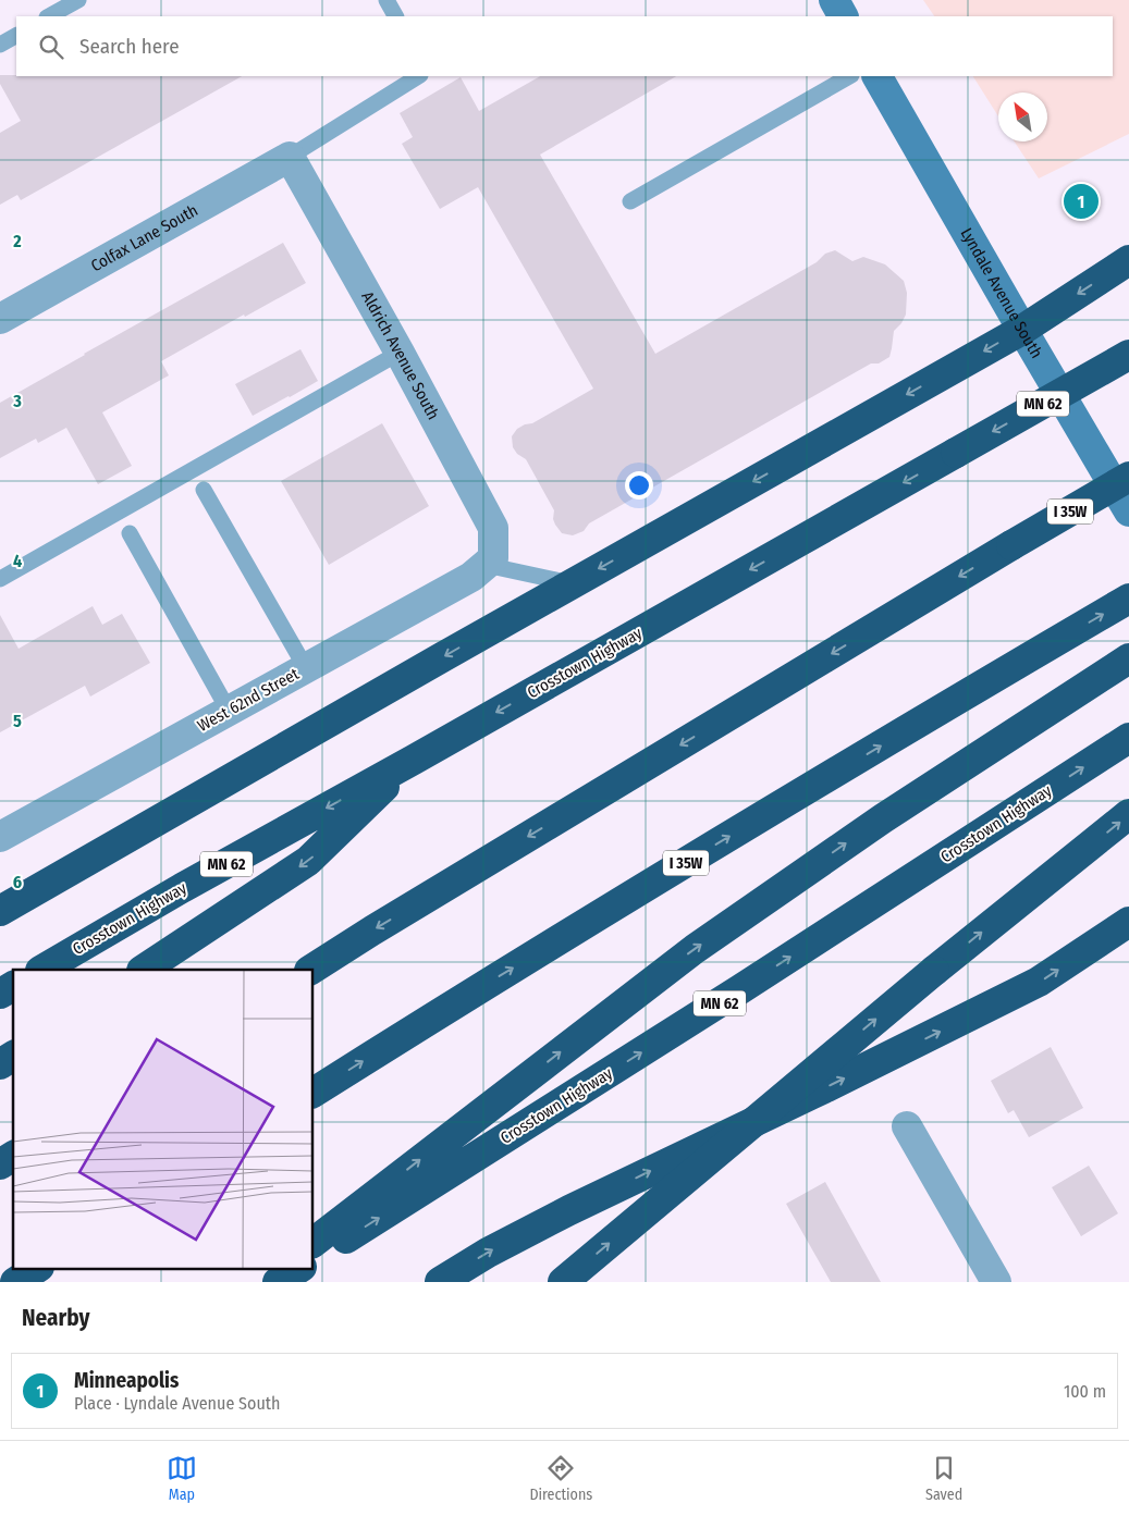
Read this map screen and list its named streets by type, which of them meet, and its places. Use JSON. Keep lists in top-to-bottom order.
{
  "streets": {
    "highway": ["MN 62", "I 35W", "Crosstown Highway"],
    "main road": ["Lyndale Avenue South"],
    "street": ["Colfax Lane South", "Aldrich Avenue South", "West 62nd Street"]
  },
  "crossings": [
    ["Colfax Lane South", "Aldrich Avenue South"],
    ["Aldrich Avenue South", "West 62nd Street"]
  ],
  "north": "top left",
  "page": {
    "search": "Search here",
    "pins": "1",
    "heading": "Nearby",
    "list": [
      {
        "mark": "1",
        "name": "Minneapolis",
        "note": "Place · Lyndale Avenue South",
        "value": "100 m"
      }
    ],
    "nav": ["Map", "Directions", "Saved"]
  },
  "grid": {
    "rows": [
      "2",
      "3",
      "4",
      "5",
      "6"
    ]
  }
}
